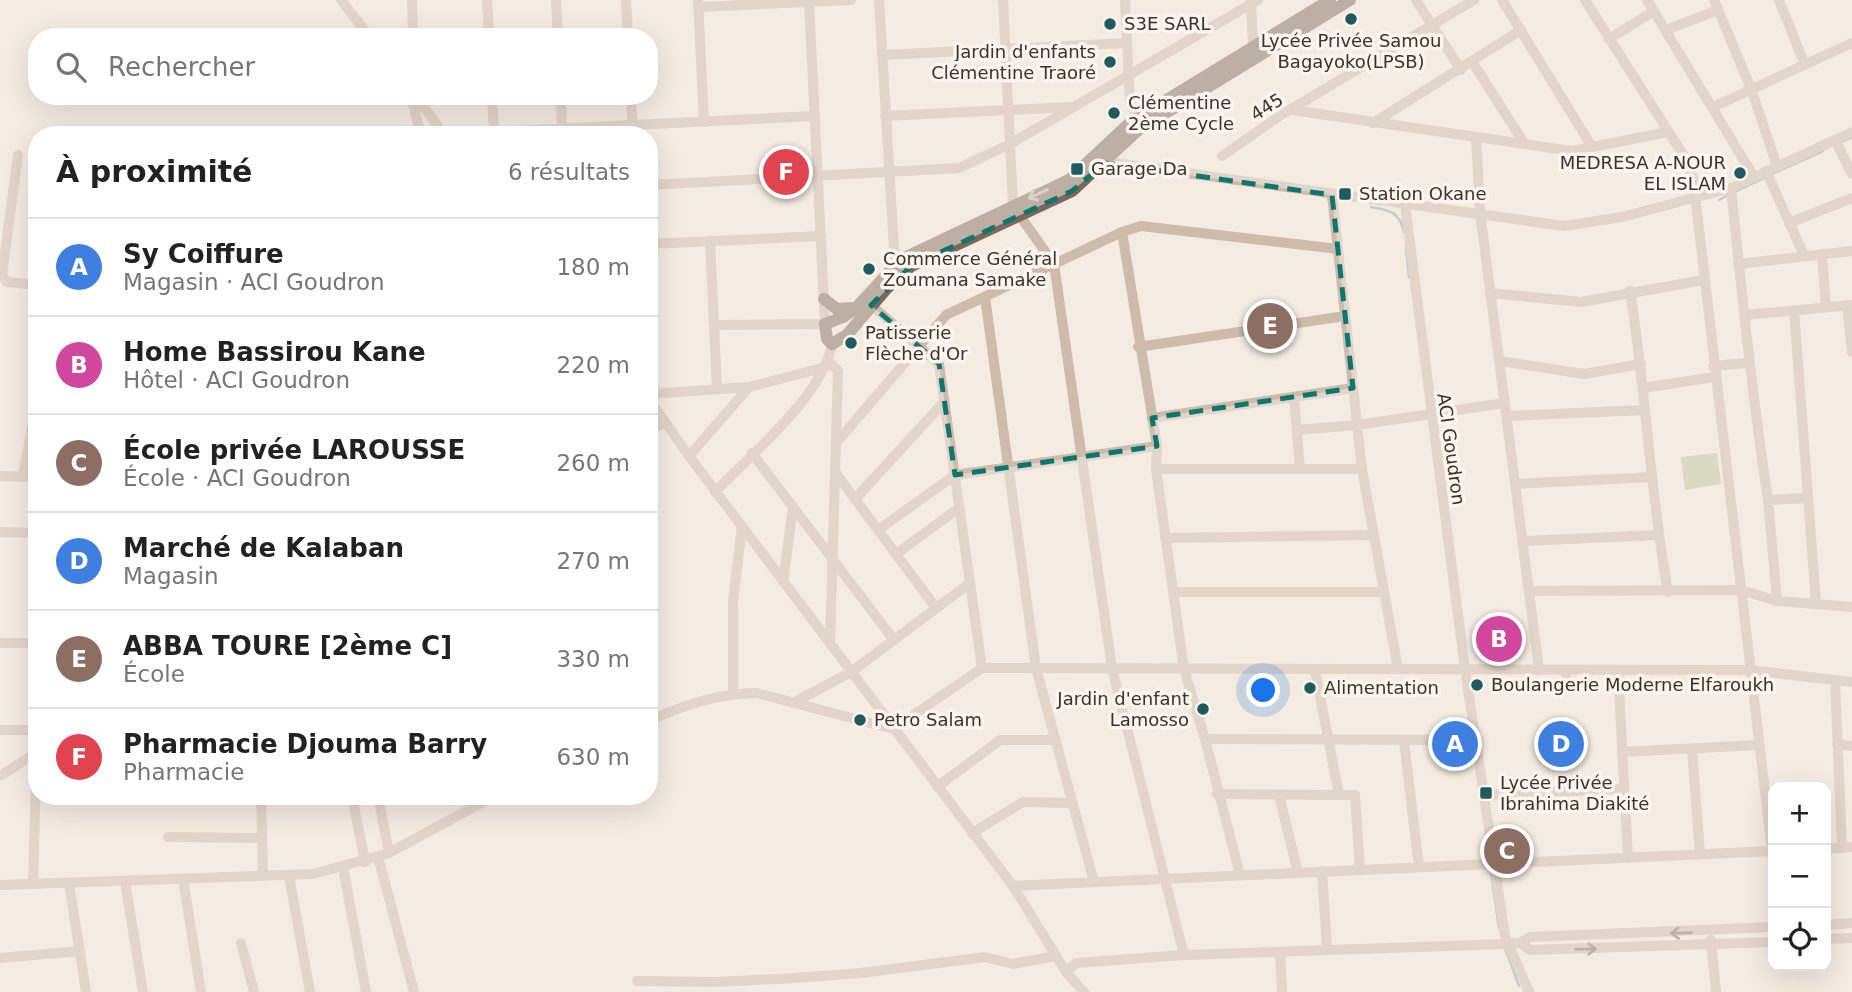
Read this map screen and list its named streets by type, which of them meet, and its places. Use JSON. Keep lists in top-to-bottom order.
{
  "streets": {
    "street": ["445", "ACI Goudron"]
  },
  "places": {
    "other": [
      "Lycée Privée Samou Bagayoko(LPSB)",
      "S3E SARL",
      "Jardin d'enfants Clémentine Traoré",
      "Clémentine 2ème Cycle",
      "MEDRESA A-NOUR EL ISLAM",
      "Commerce Général Zoumana Samake",
      "Patisserie Flèche d'Or",
      "Boulangerie Moderne Elfaroukh",
      "Alimentation",
      "Jardin d'enfant Lamosso",
      "Petro Salam"
    ],
    "transit": ["Garage Da", "Station Okane", "Lycée Privée Ibrahima Diakité"]
  },
  "page": {
    "search": "Rechercher",
    "heading": ["À proximité", "6 résultats"],
    "pins": [
      "F",
      "E",
      "B",
      "A",
      "D",
      "C"
    ],
    "list": [
      {
        "mark": "A",
        "name": "Sy Coiffure",
        "note": "Magasin · ACI Goudron",
        "value": "180 m"
      },
      {
        "mark": "B",
        "name": "Home Bassirou Kane",
        "note": "Hôtel · ACI Goudron",
        "value": "220 m"
      },
      {
        "mark": "C",
        "name": "École privée LAROUSSE",
        "note": "École · ACI Goudron",
        "value": "260 m"
      },
      {
        "mark": "D",
        "name": "Marché de Kalaban",
        "note": "Magasin",
        "value": "270 m"
      },
      {
        "mark": "E",
        "name": "ABBA TOURE [2ème C]",
        "note": "École",
        "value": "330 m"
      },
      {
        "mark": "F",
        "name": "Pharmacie Djouma Barry",
        "note": "Pharmacie",
        "value": "630 m"
      }
    ],
    "map_buttons": ["+", "−"]
  }
}
